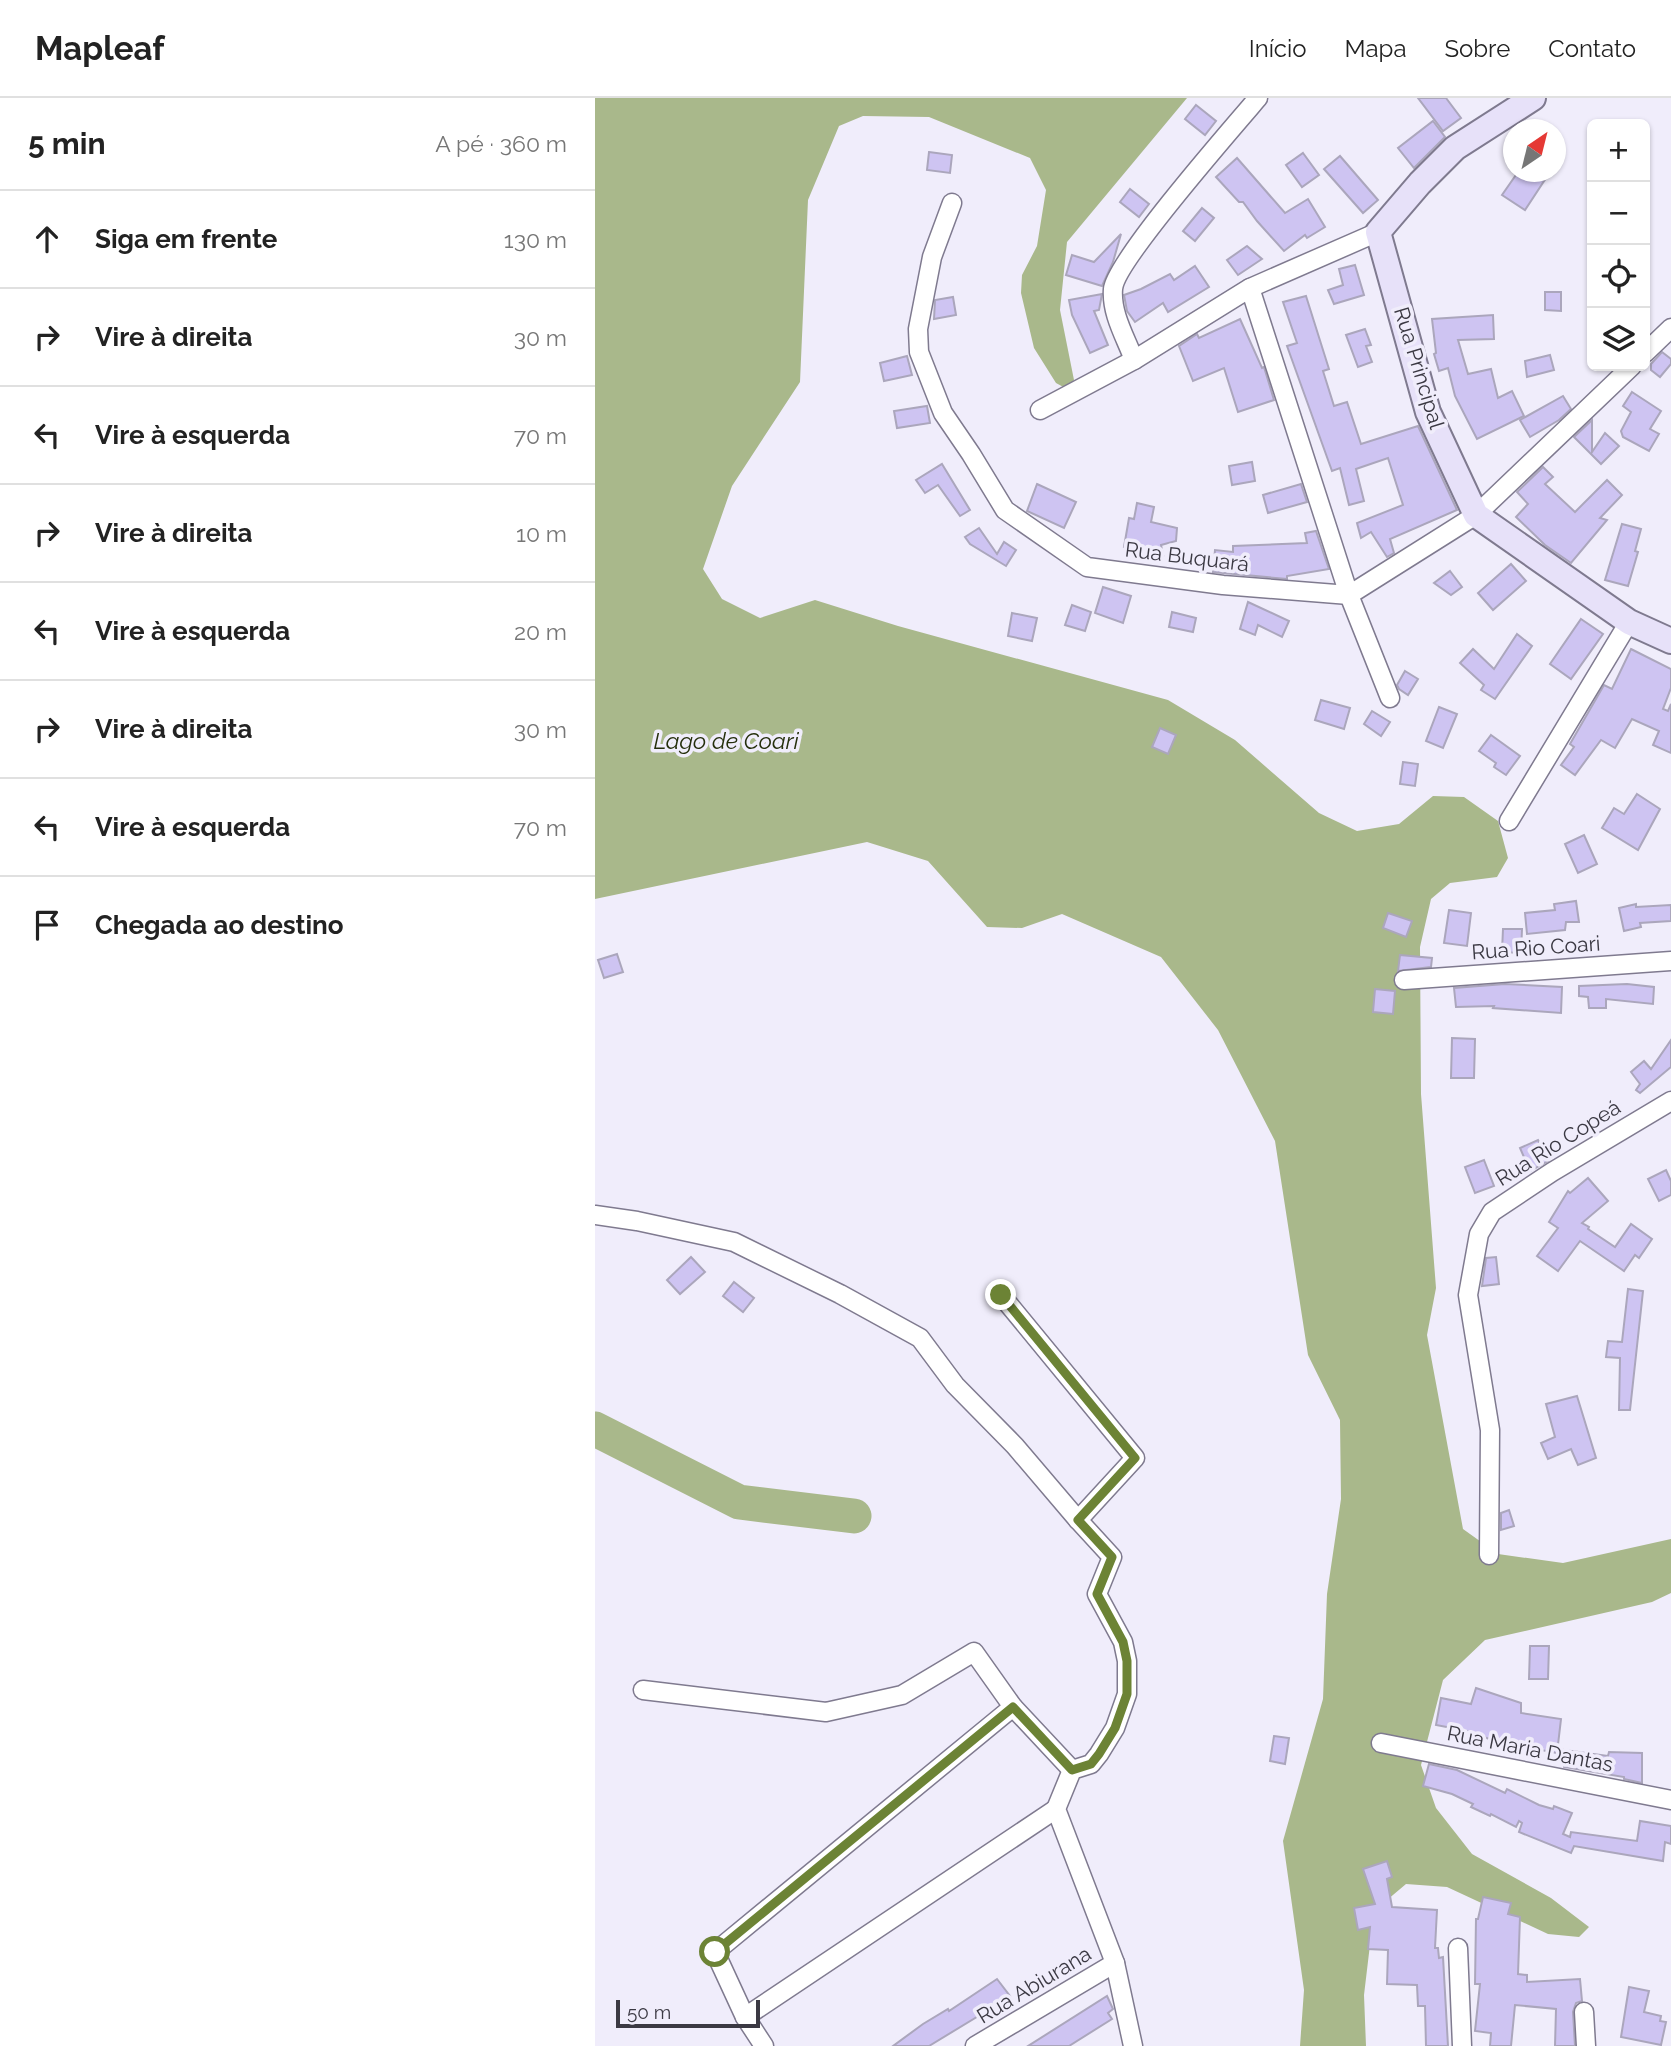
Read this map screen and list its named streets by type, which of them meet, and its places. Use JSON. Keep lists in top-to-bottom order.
{
  "streets": {
    "street": [
      "Rua Principal",
      "Rua Buquará",
      "Rua Rio Coari",
      "Rua Rio Copeá",
      "Rua Maria Dantas",
      "Rua Abiurana"
    ]
  },
  "water": ["Lago de Coari"],
  "scale_bar": "50 m",
  "north": "top right",
  "page": {
    "header": "Mapleaf",
    "nav": [
      "Início",
      "Mapa",
      "Sobre",
      "Contato"
    ],
    "heading": ["5 min", "A pé · 360 m"],
    "map_buttons": ["+", "−"],
    "list": [
      ["Siga em frente", "130 m"],
      ["Vire à direita", "30 m"],
      ["Vire à esquerda", "70 m"],
      ["Vire à direita", "10 m"],
      ["Vire à esquerda", "20 m"],
      ["Vire à direita", "30 m"],
      ["Vire à esquerda", "70 m"],
      "Chegada ao destino"
    ],
    "scale": "50 m"
  }
}
